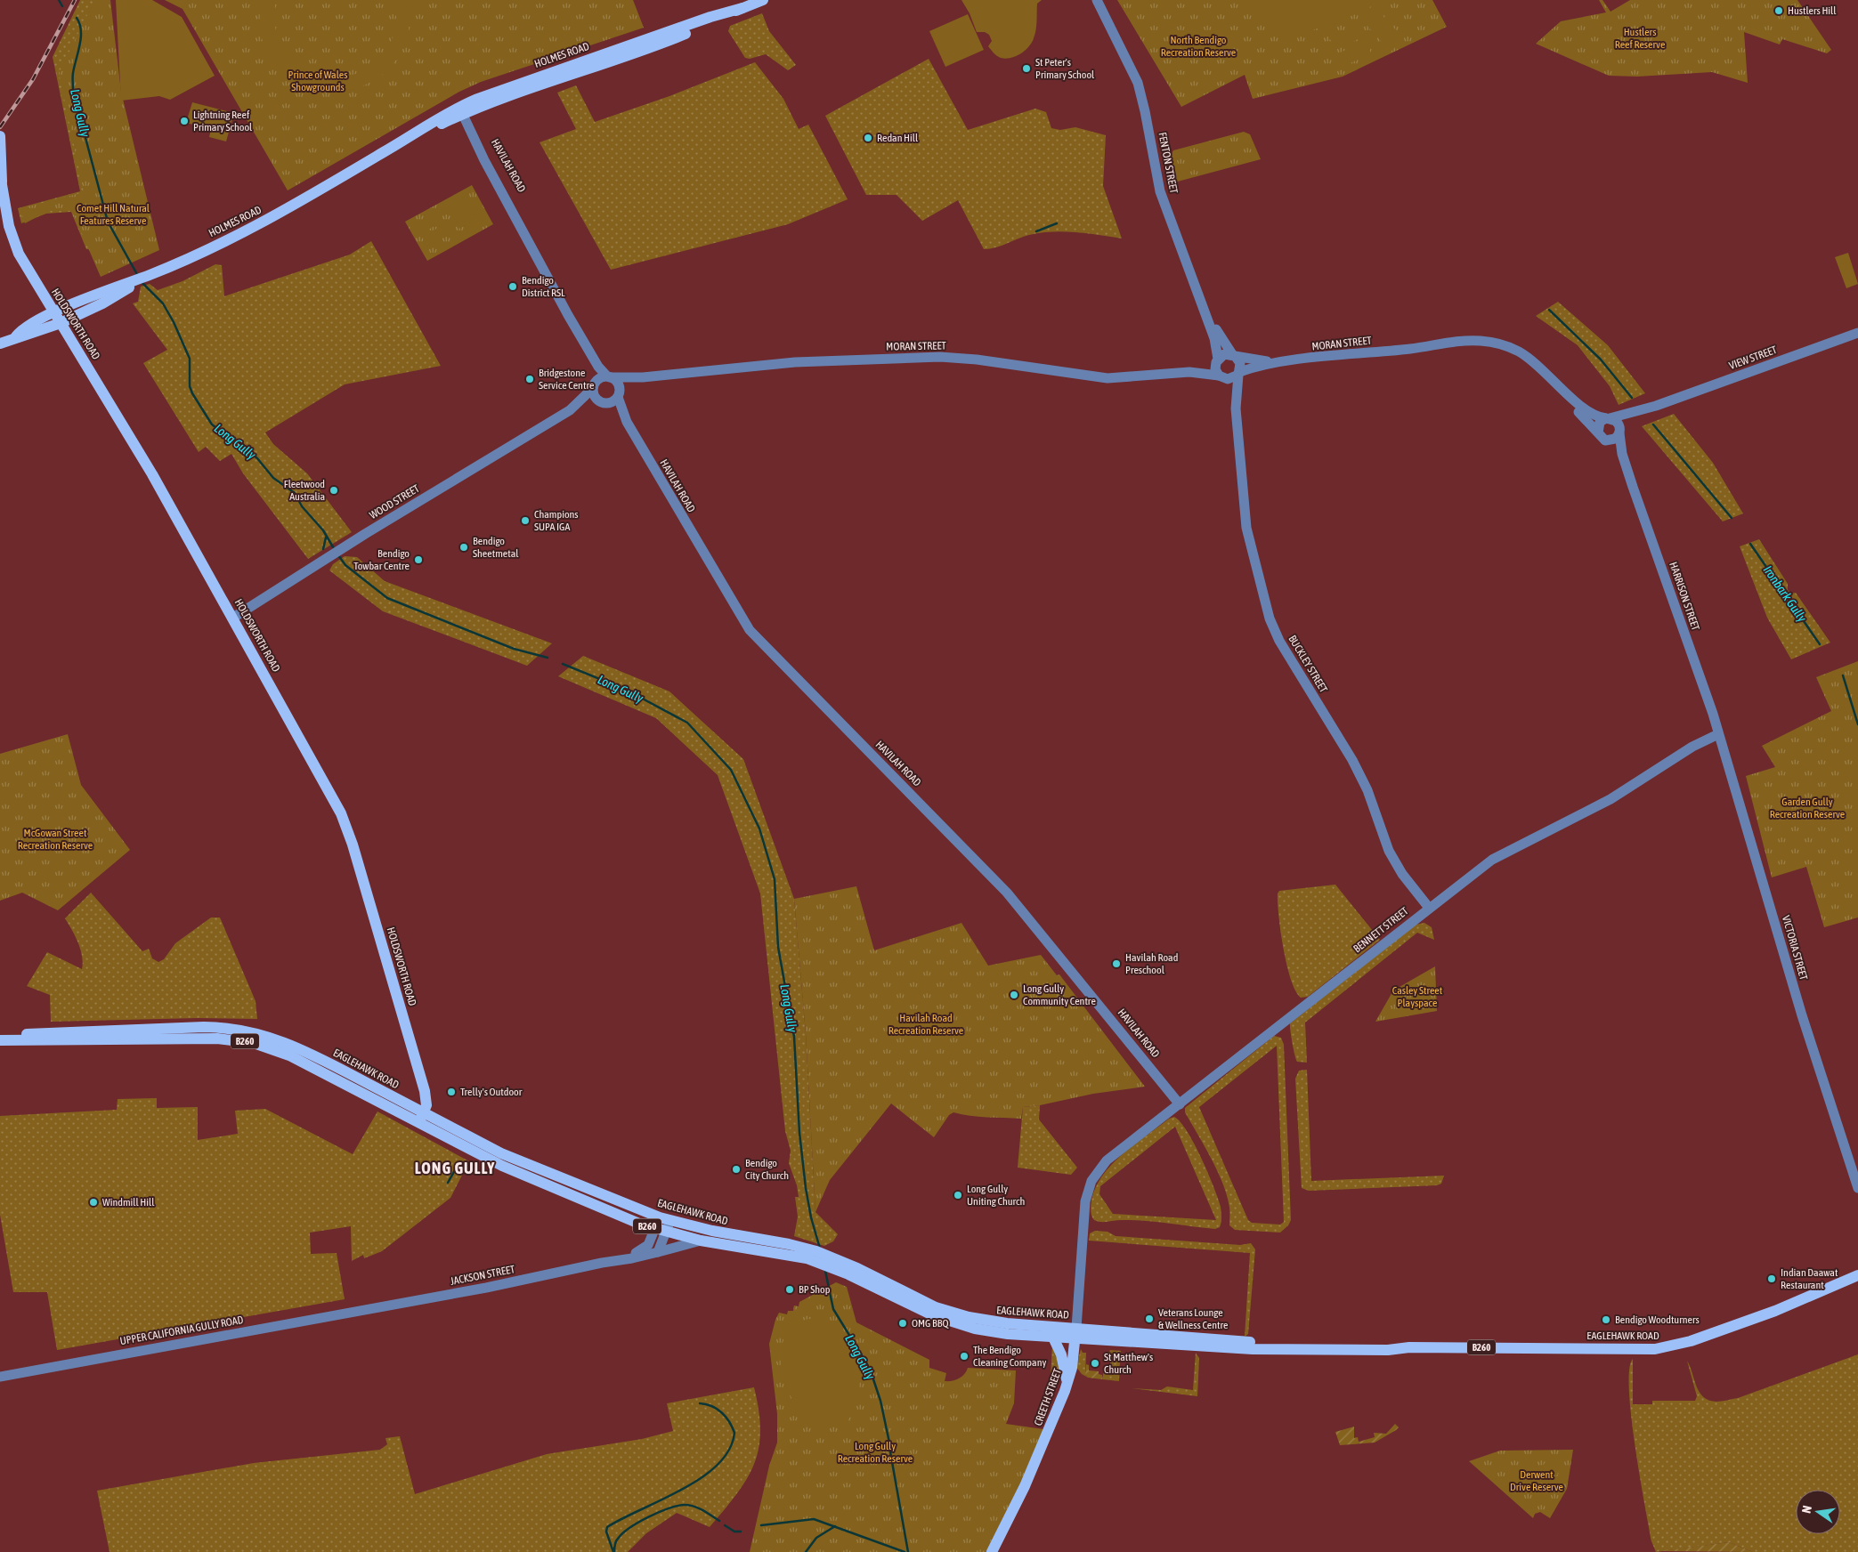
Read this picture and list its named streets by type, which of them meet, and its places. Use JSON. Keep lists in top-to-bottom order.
{
  "streets": {
    "main road": [
      "HOLMES ROAD",
      "HOLDSWORTH ROAD",
      "B260",
      "EAGLEHAWK ROAD",
      "CREETH STREET"
    ],
    "street": [
      "FENTON STREET",
      "HAVILAH ROAD",
      "MORAN STREET",
      "VIEW STREET",
      "WOOD STREET",
      "HARRISON STREET",
      "BUCKLEY STREET",
      "BENNETT STREET",
      "VICTORIA STREET",
      "JACKSON STREET",
      "UPPER CALIFORNIA GULLY ROAD"
    ]
  },
  "crossings": [
    ["HOLMES ROAD", "HAVILAH ROAD"],
    ["HOLMES ROAD", "HOLDSWORTH ROAD"],
    ["FENTON STREET", "MORAN STREET"],
    ["FENTON STREET", "BUCKLEY STREET"],
    ["HAVILAH ROAD", "MORAN STREET"],
    ["HAVILAH ROAD", "WOOD STREET"],
    ["HAVILAH ROAD", "BENNETT STREET"],
    ["HOLDSWORTH ROAD", "WOOD STREET"],
    ["HOLDSWORTH ROAD", "EAGLEHAWK ROAD"],
    ["MORAN STREET", "WOOD STREET"],
    ["MORAN STREET", "BUCKLEY STREET"],
    ["VIEW STREET", "HARRISON STREET"],
    ["HARRISON STREET", "VICTORIA STREET"],
    ["BUCKLEY STREET", "BENNETT STREET"],
    ["BENNETT STREET", "VICTORIA STREET"],
    ["BENNETT STREET", "CREETH STREET"],
    ["EAGLEHAWK ROAD", "JACKSON STREET"],
    ["EAGLEHAWK ROAD", "CREETH STREET"],
    ["JACKSON STREET", "UPPER CALIFORNIA GULLY ROAD"]
  ],
  "districts": ["LONG GULLY"],
  "water": ["Long Gully", "Ironbark Gully"],
  "parks": [
    "Hustlers Reef Reserve",
    "North Bendigo Recreation Reserve",
    "Prince of Wales Showgrounds",
    "Comet Hill Natural Features Reserve",
    "Garden Gully Recreation Reserve",
    "McGowan Street Recreation Reserve",
    "Casley Street Playspace",
    "Havilah Road Recreation Reserve",
    "Long Gully Recreation Reserve",
    "Derwent Drive Reserve"
  ],
  "places": [
    "Hustlers Hill",
    "St Peter's Primary School",
    "Lightning Reef Primary School",
    "Redan Hill",
    "Bendigo District RSL",
    "Bridgestone Service Centre",
    "Fleetwood Australia",
    "Champions SUPA IGA",
    "Bendigo Sheetmetal",
    "Bendigo Towbar Centre",
    "Havilah Road Preschool",
    "Long Gully Community Centre",
    "Trelly's Outdoor",
    "Bendigo City Church",
    "Long Gully Uniting Church",
    "Windmill Hill",
    "Indian Daawat Restaurant",
    "BP Shop",
    "Veterans Lounge & Wellness Centre",
    "Bendigo Woodturners",
    "OMG BBQ",
    "The Bendigo Cleaning Company",
    "St Matthew's Church"
  ],
  "north": "left"
}
